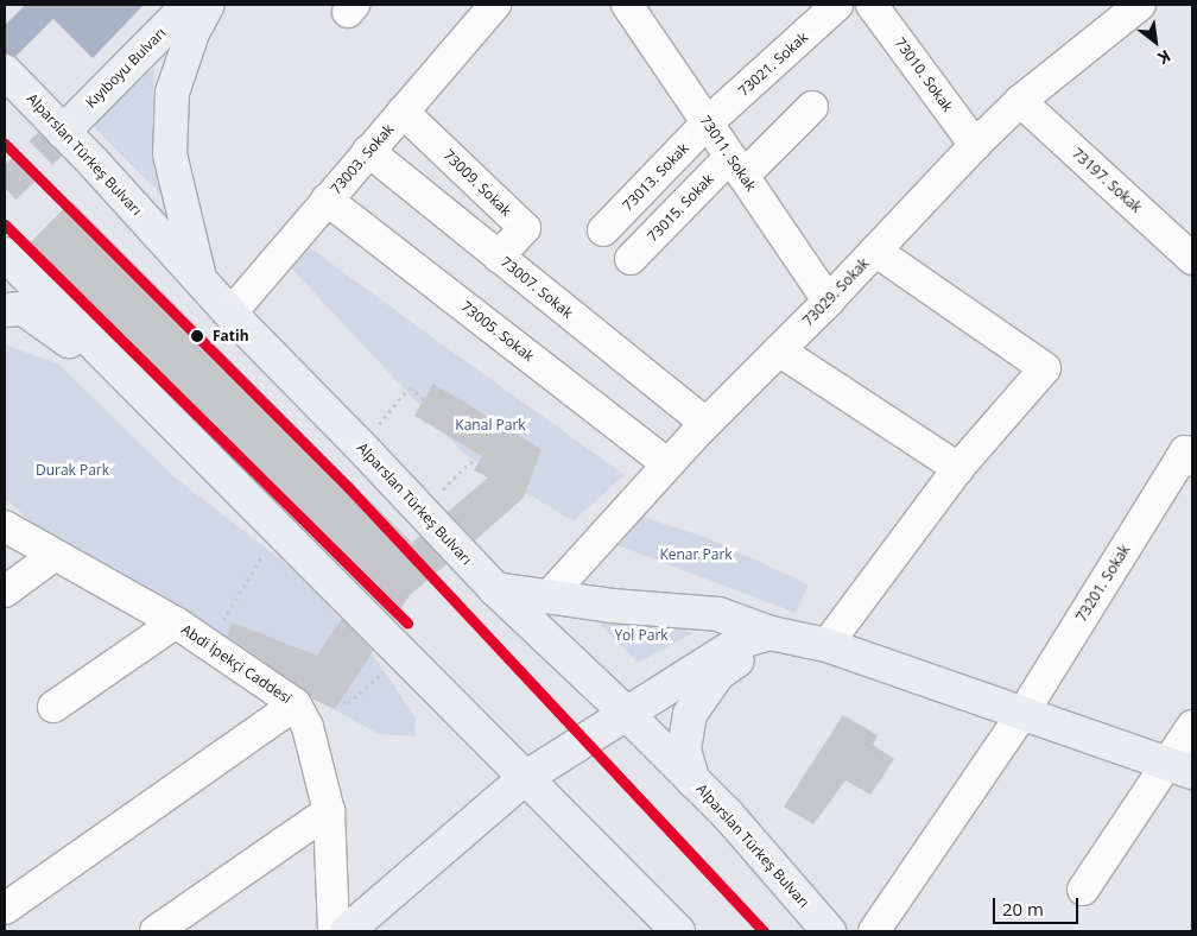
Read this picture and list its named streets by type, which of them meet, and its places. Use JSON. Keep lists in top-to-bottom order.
{
  "streets": {
    "main road": ["Kıyıboyu Bulvarı", "Alparslan Türkeş Bulvarı"],
    "street": [
      "73021. Sokak",
      "73010. Sokak",
      "73011. Sokak",
      "73003. Sokak",
      "73013. Sokak",
      "73197. Sokak",
      "73009. Sokak",
      "73015. Sokak",
      "73007. Sokak",
      "73029. Sokak",
      "73005. Sokak",
      "73201. Sokak",
      "Abdi İpekçi Caddesi"
    ]
  },
  "crossings": [
    ["73021. Sokak", "73011. Sokak"],
    ["73021. Sokak", "73013. Sokak"],
    ["Kıyıboyu Bulvarı", "Alparslan Türkeş Bulvarı"],
    ["73010. Sokak", "73029. Sokak"],
    ["73011. Sokak", "73013. Sokak"],
    ["73011. Sokak", "73015. Sokak"],
    ["73011. Sokak", "73029. Sokak"],
    ["Alparslan Türkeş Bulvarı", "73003. Sokak"],
    ["73003. Sokak", "73009. Sokak"],
    ["73003. Sokak", "73007. Sokak"],
    ["73003. Sokak", "73005. Sokak"],
    ["73197. Sokak", "73029. Sokak"],
    ["73009. Sokak", "73007. Sokak"],
    ["73007. Sokak", "73029. Sokak"],
    ["73029. Sokak", "73005. Sokak"]
  ],
  "parks": [
    "Kanal Park",
    "Durak Park",
    "Kenar Park",
    "Yol Park"
  ],
  "places": ["Fatih"],
  "scale_bar": "20 m",
  "north": "bottom right"
}
